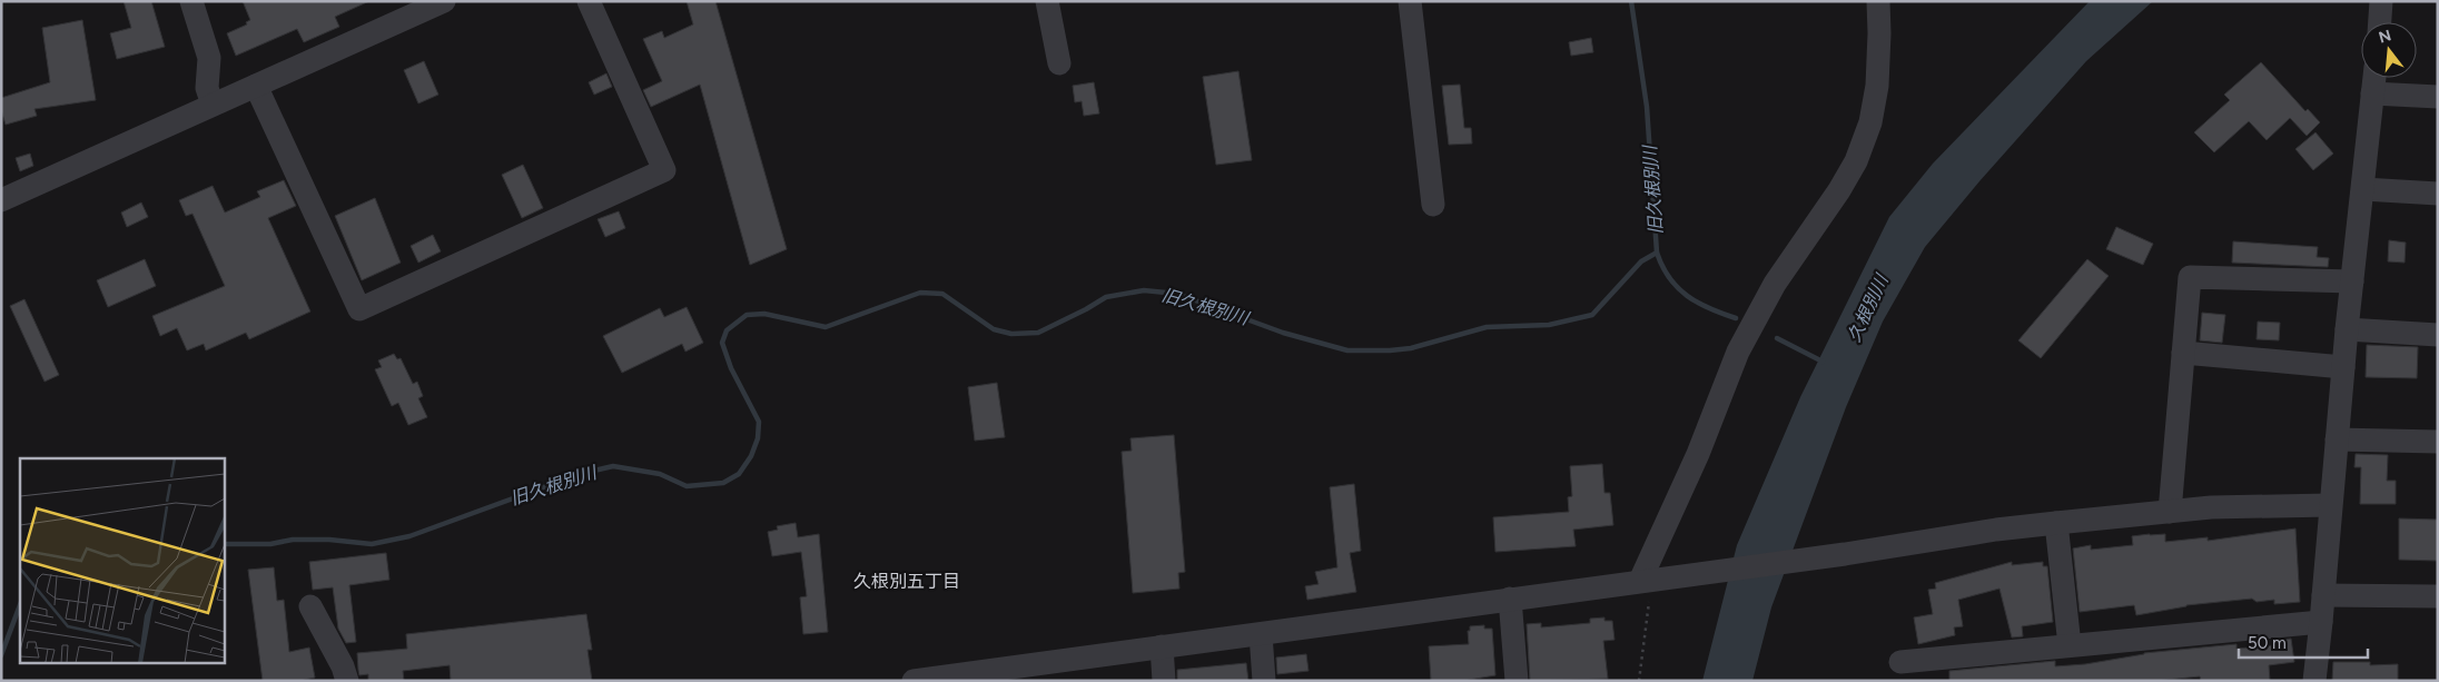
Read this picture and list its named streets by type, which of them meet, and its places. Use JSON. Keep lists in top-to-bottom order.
{
  "districts": ["久根別五丁目"],
  "water": ["旧久根別川", "久根別川"],
  "scale_bar": "50 m",
  "north": "top"
}
